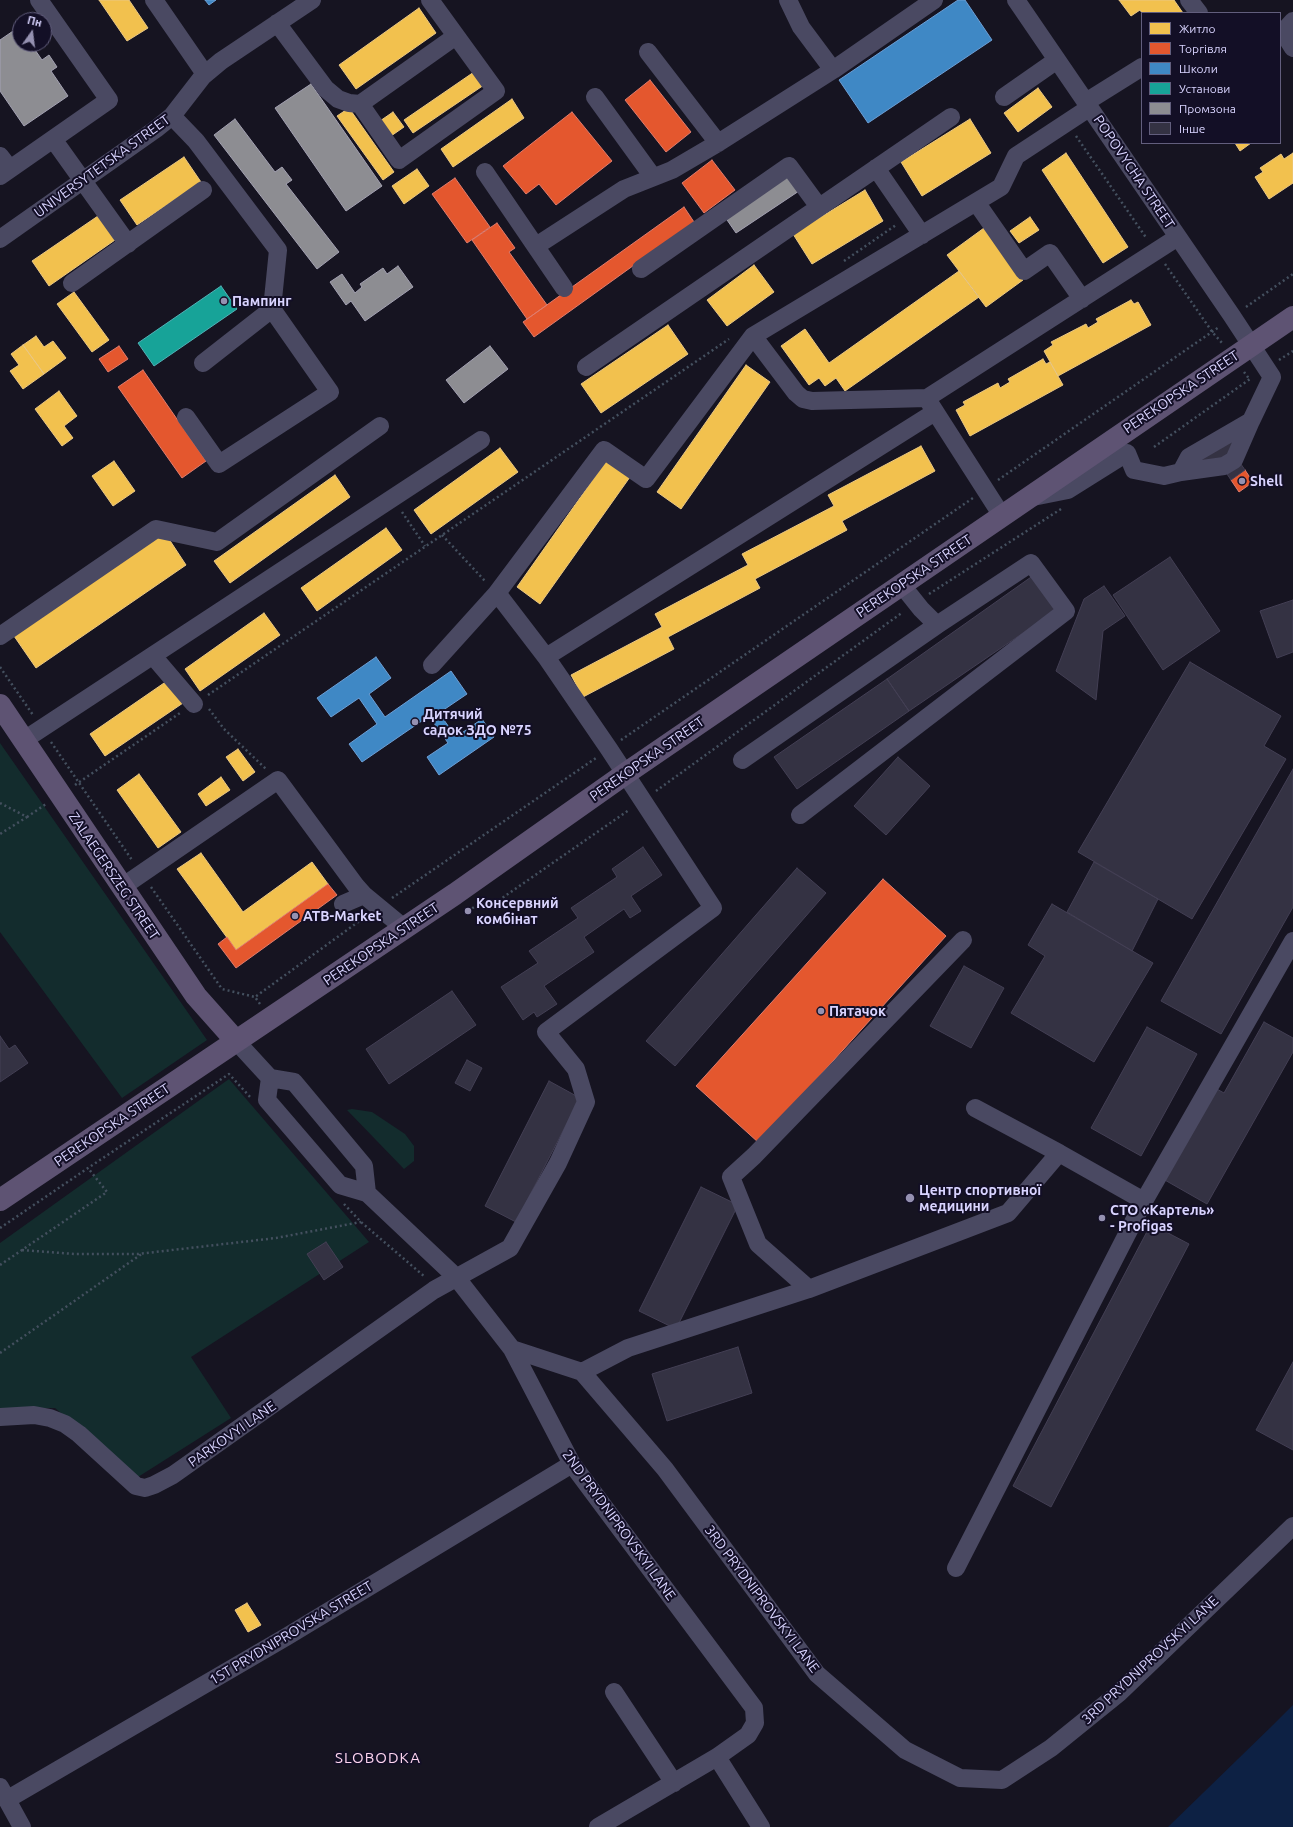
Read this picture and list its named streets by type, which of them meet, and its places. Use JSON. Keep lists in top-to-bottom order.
{
  "streets": {
    "main road": ["PEREKOPSKA STREET", "ZALAEGERSZEG STREET"],
    "street": [
      "UNIVERSYTETSKA STREET",
      "POPOVYCHA STREET",
      "PARKOVYI LANE",
      "2ND PRYDNIPROVSKYI LANE",
      "3RD PRYDNIPROVSKYI LANE",
      "1ST PRYDNIPROVSKA STREET"
    ]
  },
  "crossings": [
    ["POPOVYCHA STREET", "PEREKOPSKA STREET"],
    ["PEREKOPSKA STREET", "ZALAEGERSZEG STREET"],
    ["PARKOVYI LANE", "2ND PRYDNIPROVSKYI LANE"],
    ["2ND PRYDNIPROVSKYI LANE", "1ST PRYDNIPROVSKA STREET"]
  ],
  "districts": ["SLOBODKA"],
  "places": [
    "Пампинг",
    "Shell",
    "Дитячий садок ЗДО №75",
    "Консервний комбінат",
    "ATB-Market",
    "Пятачок",
    "Центр спортивної медицини",
    "СТО «Картель» - Profigas"
  ],
  "legend": [
    "Житло",
    "Торгівля",
    "Школи",
    "Установи",
    "Промзона",
    "Інше"
  ],
  "north": "top"
}
